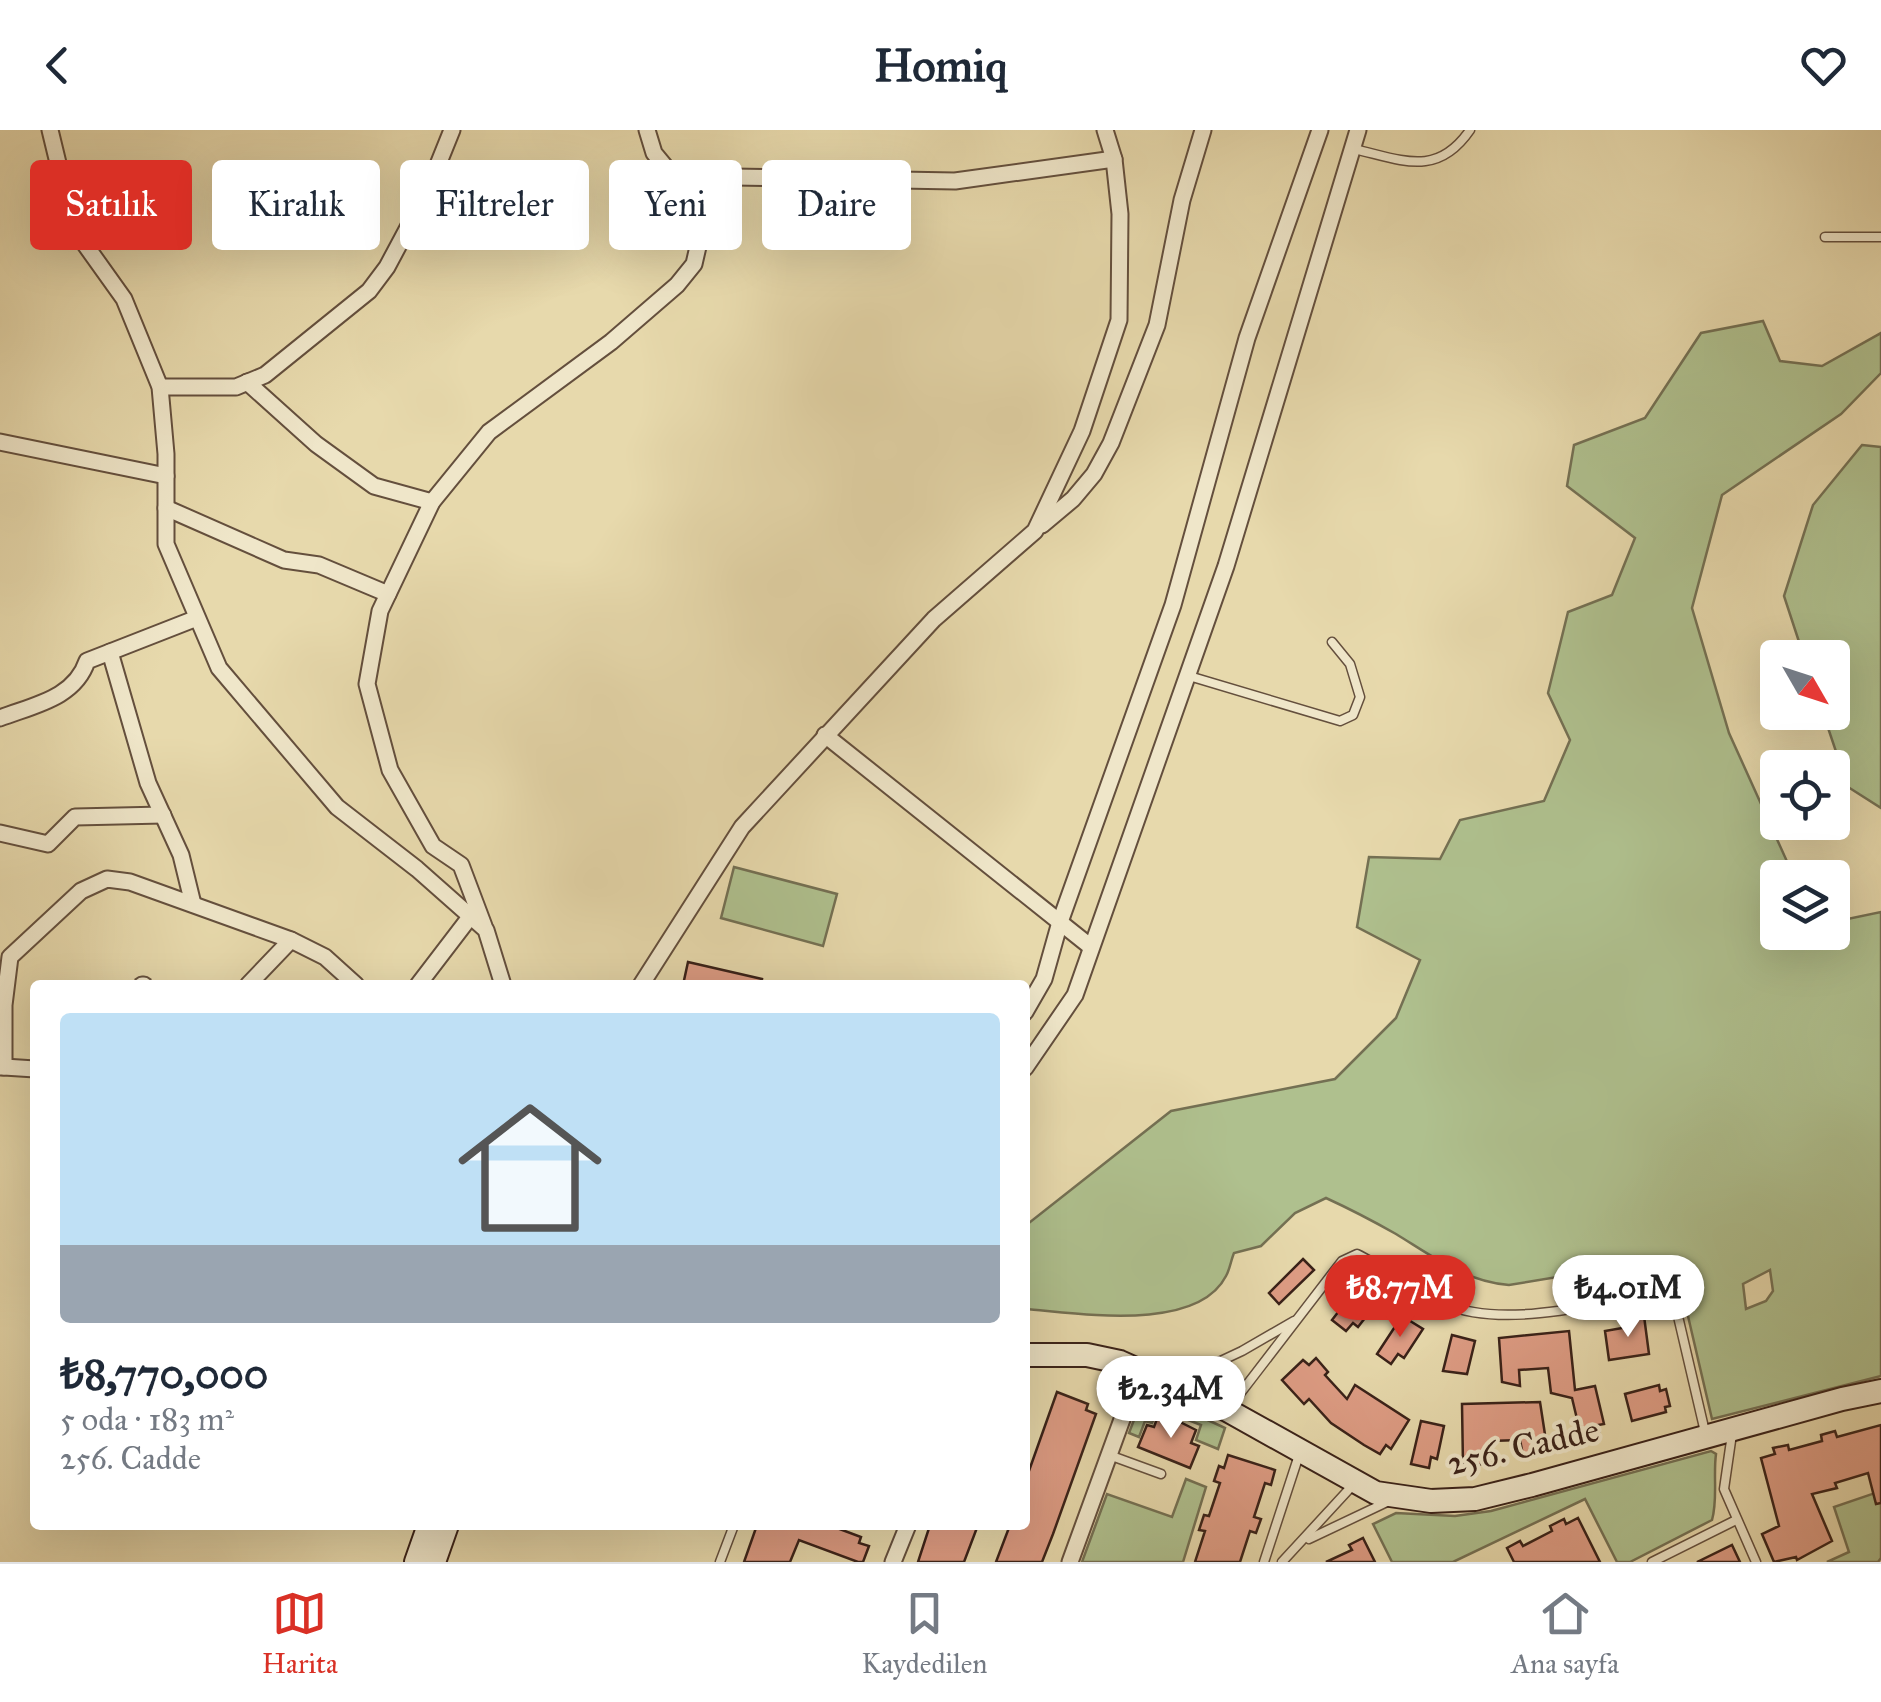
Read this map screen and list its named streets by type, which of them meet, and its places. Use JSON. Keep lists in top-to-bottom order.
{
  "streets": {
    "street": ["256. Cadde"]
  },
  "north": "bottom right",
  "page": {
    "header": "Homiq",
    "chip": [
      "Satılık",
      "Kiralık",
      "Filtreler",
      "Yeni",
      "Daire"
    ],
    "list": [
      {
        "name": "₺8,770,000",
        "note": "5 oda · 183 m² · 256. Cadde"
      }
    ],
    "price": ["₺8.77M", "₺4.01M", "₺2.34M"],
    "tabs": ["Harita", "Kaydedilen", "Ana sayfa"]
  }
}
